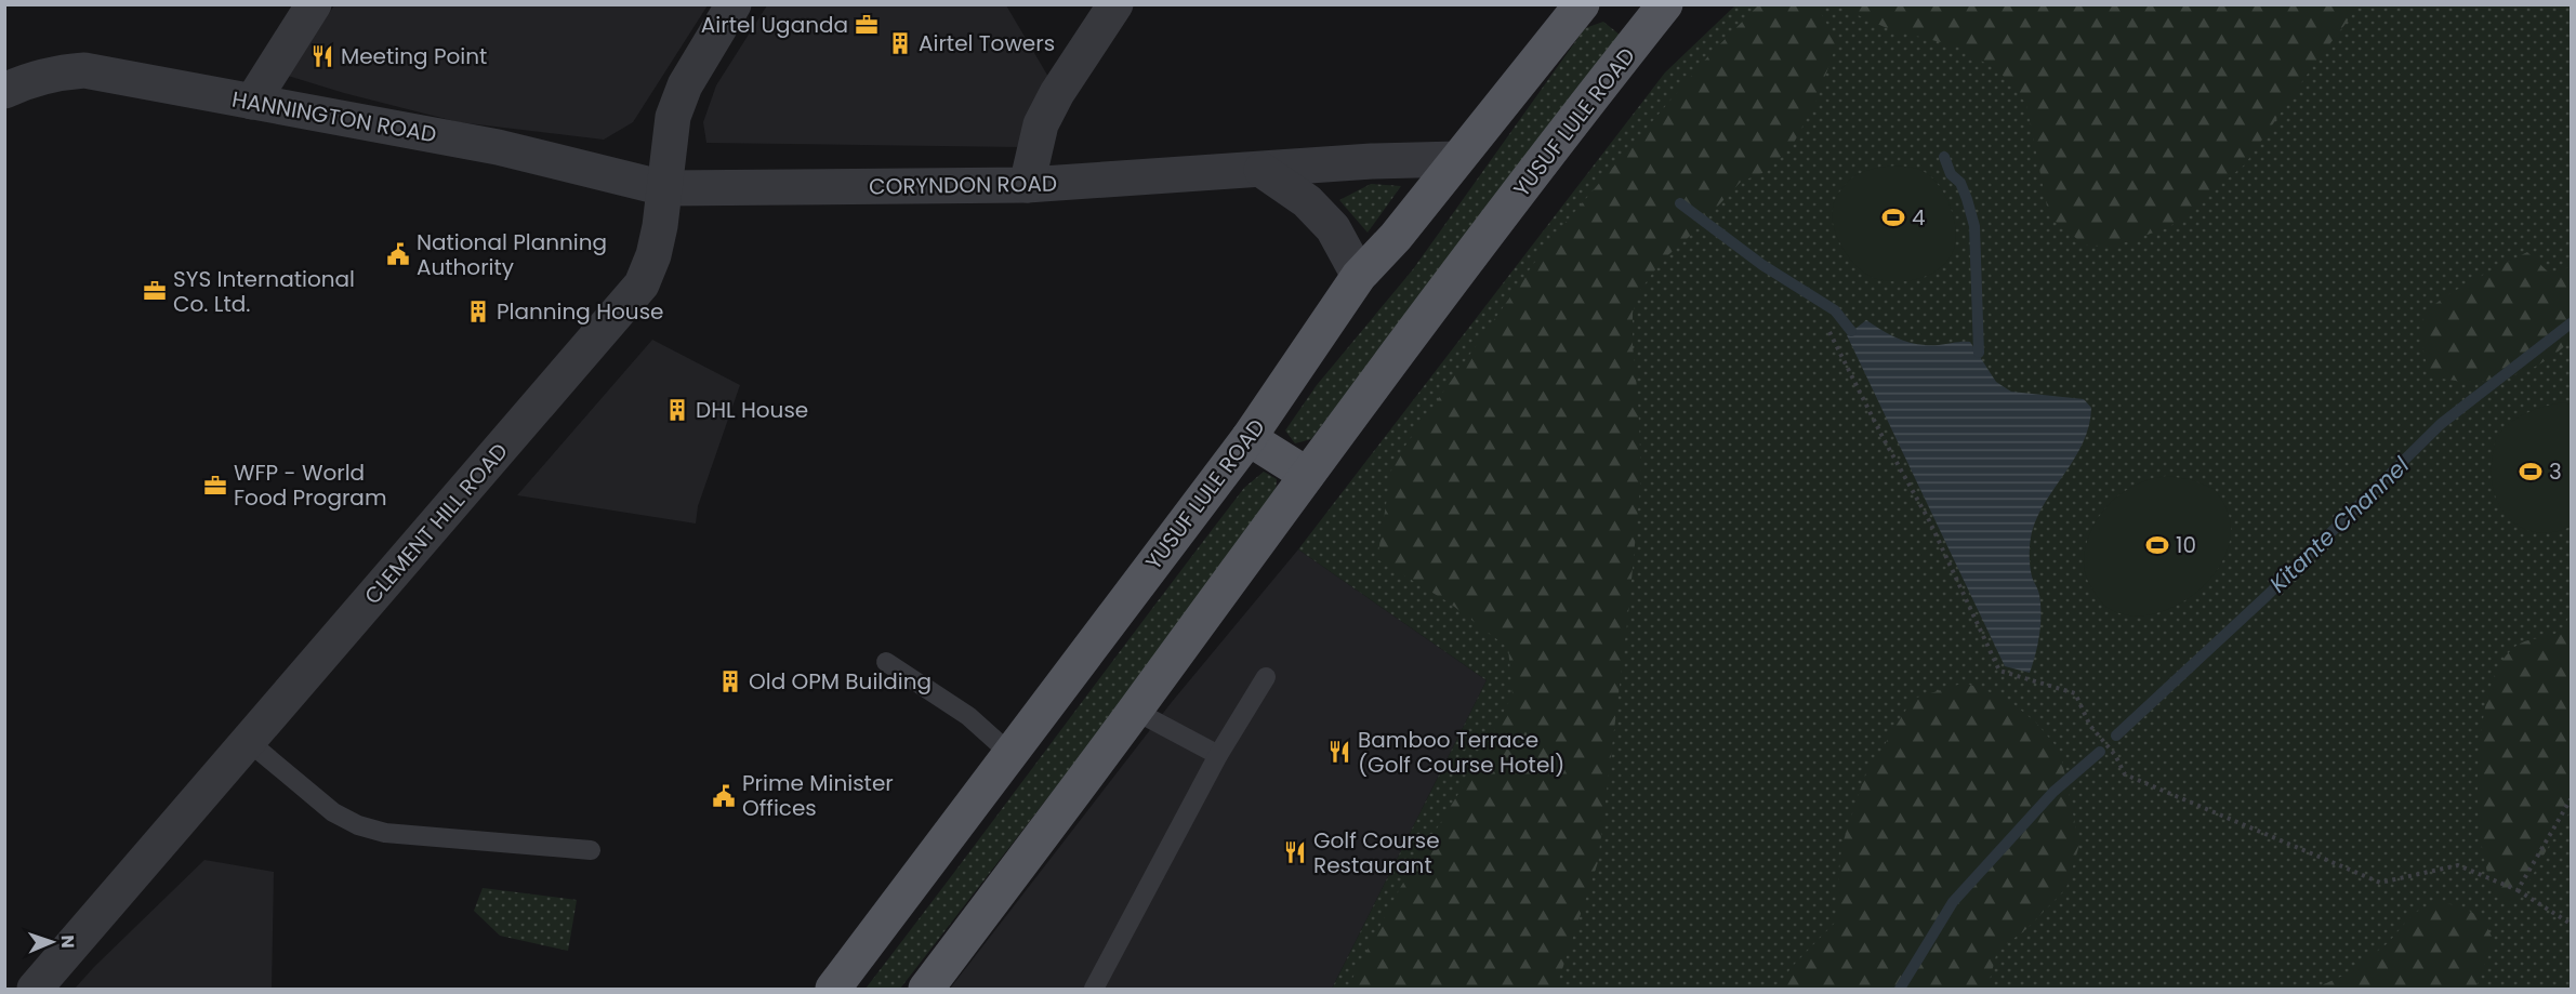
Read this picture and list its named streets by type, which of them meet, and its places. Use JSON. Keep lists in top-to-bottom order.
{
  "streets": {
    "main road": ["YUSUF LULE ROAD"],
    "street": ["HANNINGTON ROAD", "CORYNDON ROAD", "CLEMENT HILL ROAD"]
  },
  "crossings": [
    ["HANNINGTON ROAD", "CORYNDON ROAD"],
    ["HANNINGTON ROAD", "CLEMENT HILL ROAD"],
    ["CORYNDON ROAD", "CLEMENT HILL ROAD"]
  ],
  "water": ["Kitante Channel"],
  "places": {
    "office": ["Airtel Uganda", "SYS International Co. Ltd.", "WFP - World Food Program"],
    "building": [
      "Airtel Towers",
      "Planning House",
      "DHL House",
      "Old OPM Building"
    ],
    "restaurant": ["Meeting Point", "Bamboo Terrace (Golf Course Hotel)", "Golf Course Restaurant"],
    "sports": ["4", "3", "10"],
    "public building": ["National Planning Authority", "Prime Minister Offices"]
  },
  "north": "right"
}
